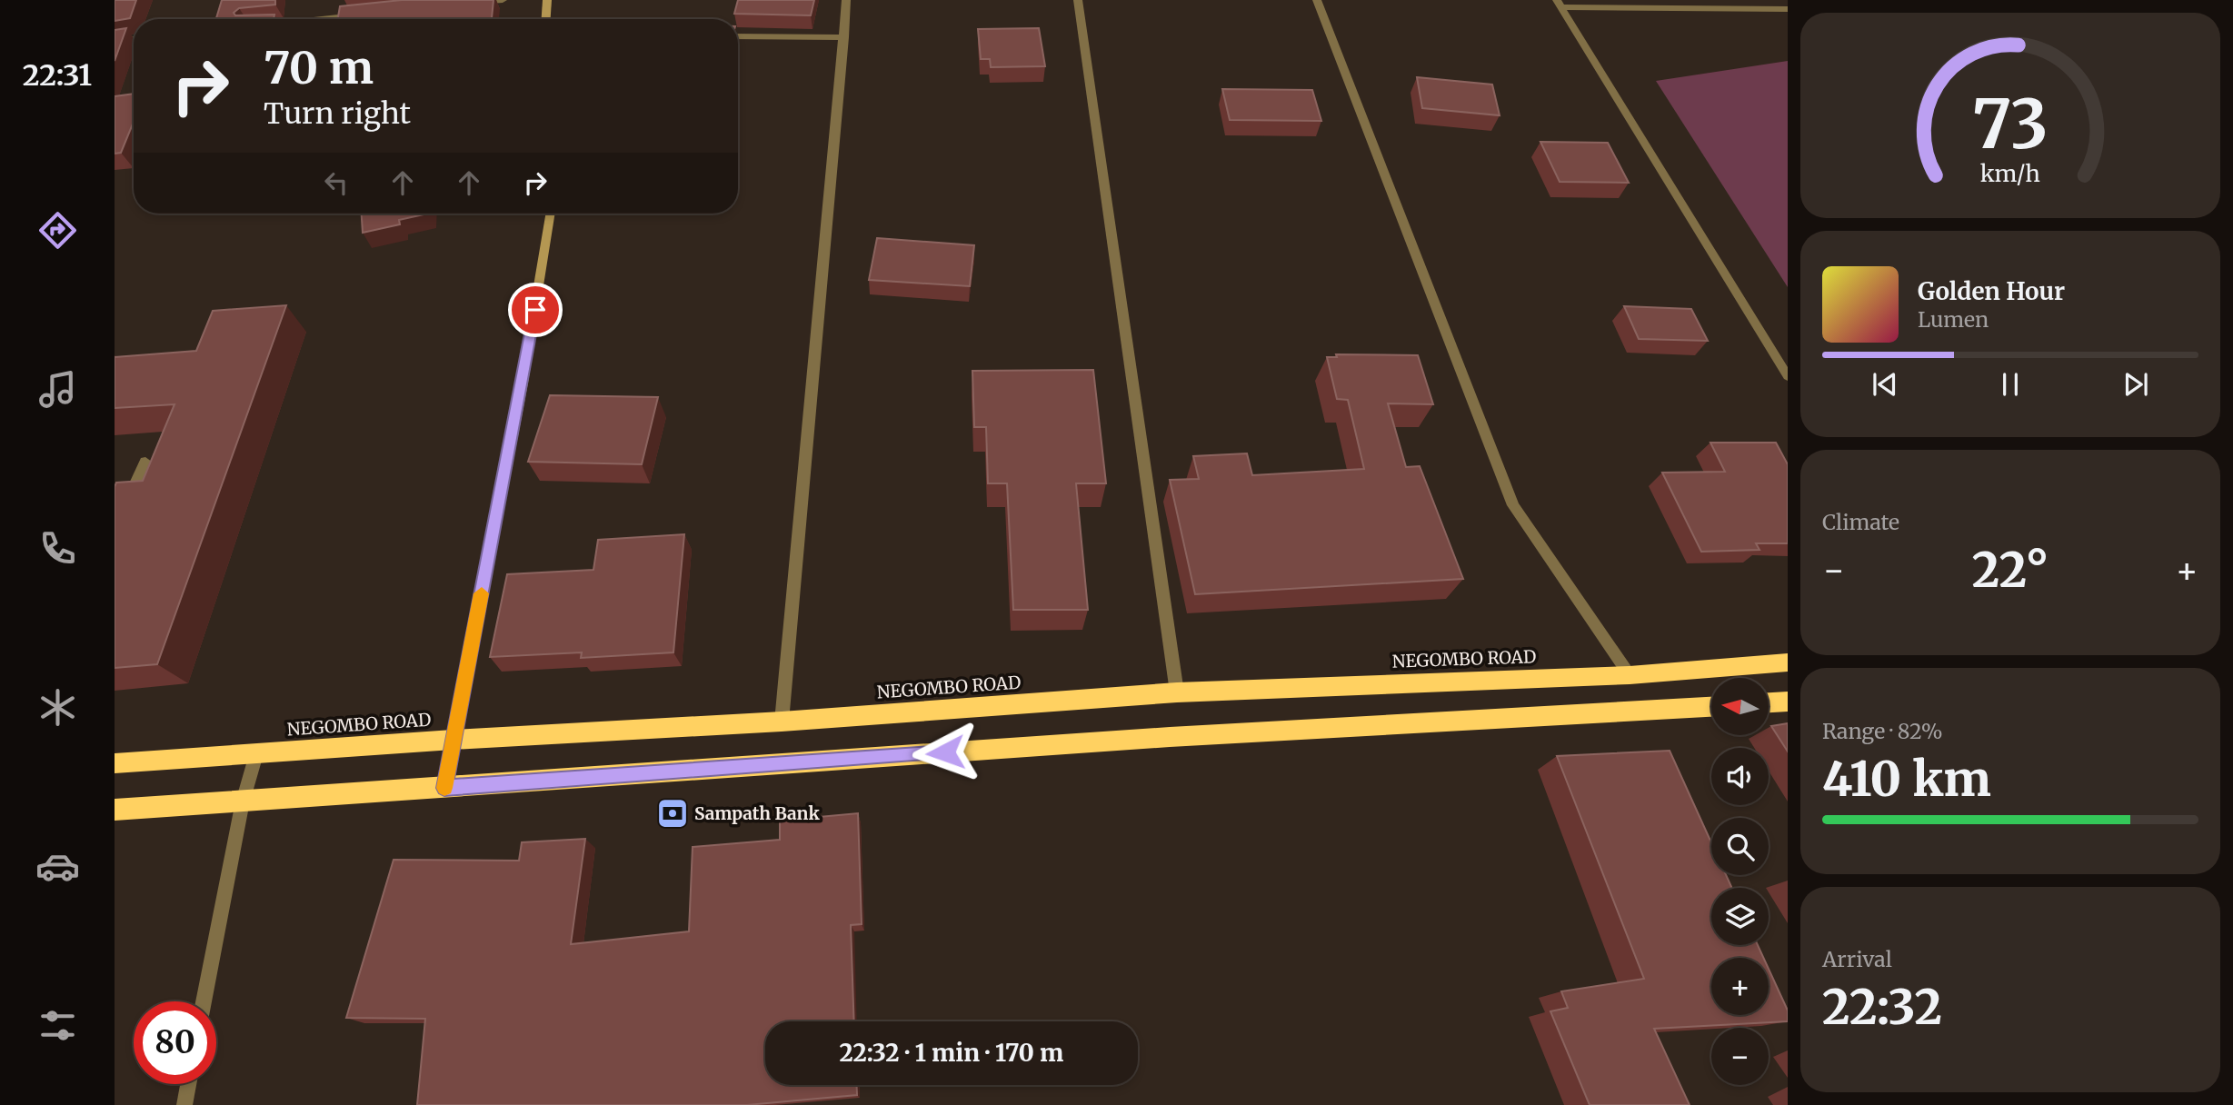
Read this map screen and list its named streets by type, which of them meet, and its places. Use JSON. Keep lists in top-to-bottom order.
{
  "streets": {
    "highway": ["NEGOMBO ROAD"]
  },
  "places": {
    "bank": ["Sampath Bank"]
  },
  "north": "left",
  "page": {
    "tabs": "22:31",
    "turn": ["70 m", "Turn right"],
    "song": ["Golden Hour", "Lumen"],
    "tile": [
      "Climate",
      ["Range · 82%", "410 km"],
      ["Arrival", "22:32"]
    ],
    "heat": ["−", "22°", "+"],
    "map_buttons": ["+", "−"],
    "limit": "80",
    "trip": "22:32 · 1 min · 170 m",
    "gauge": ["73", "km/h"]
  }
}
